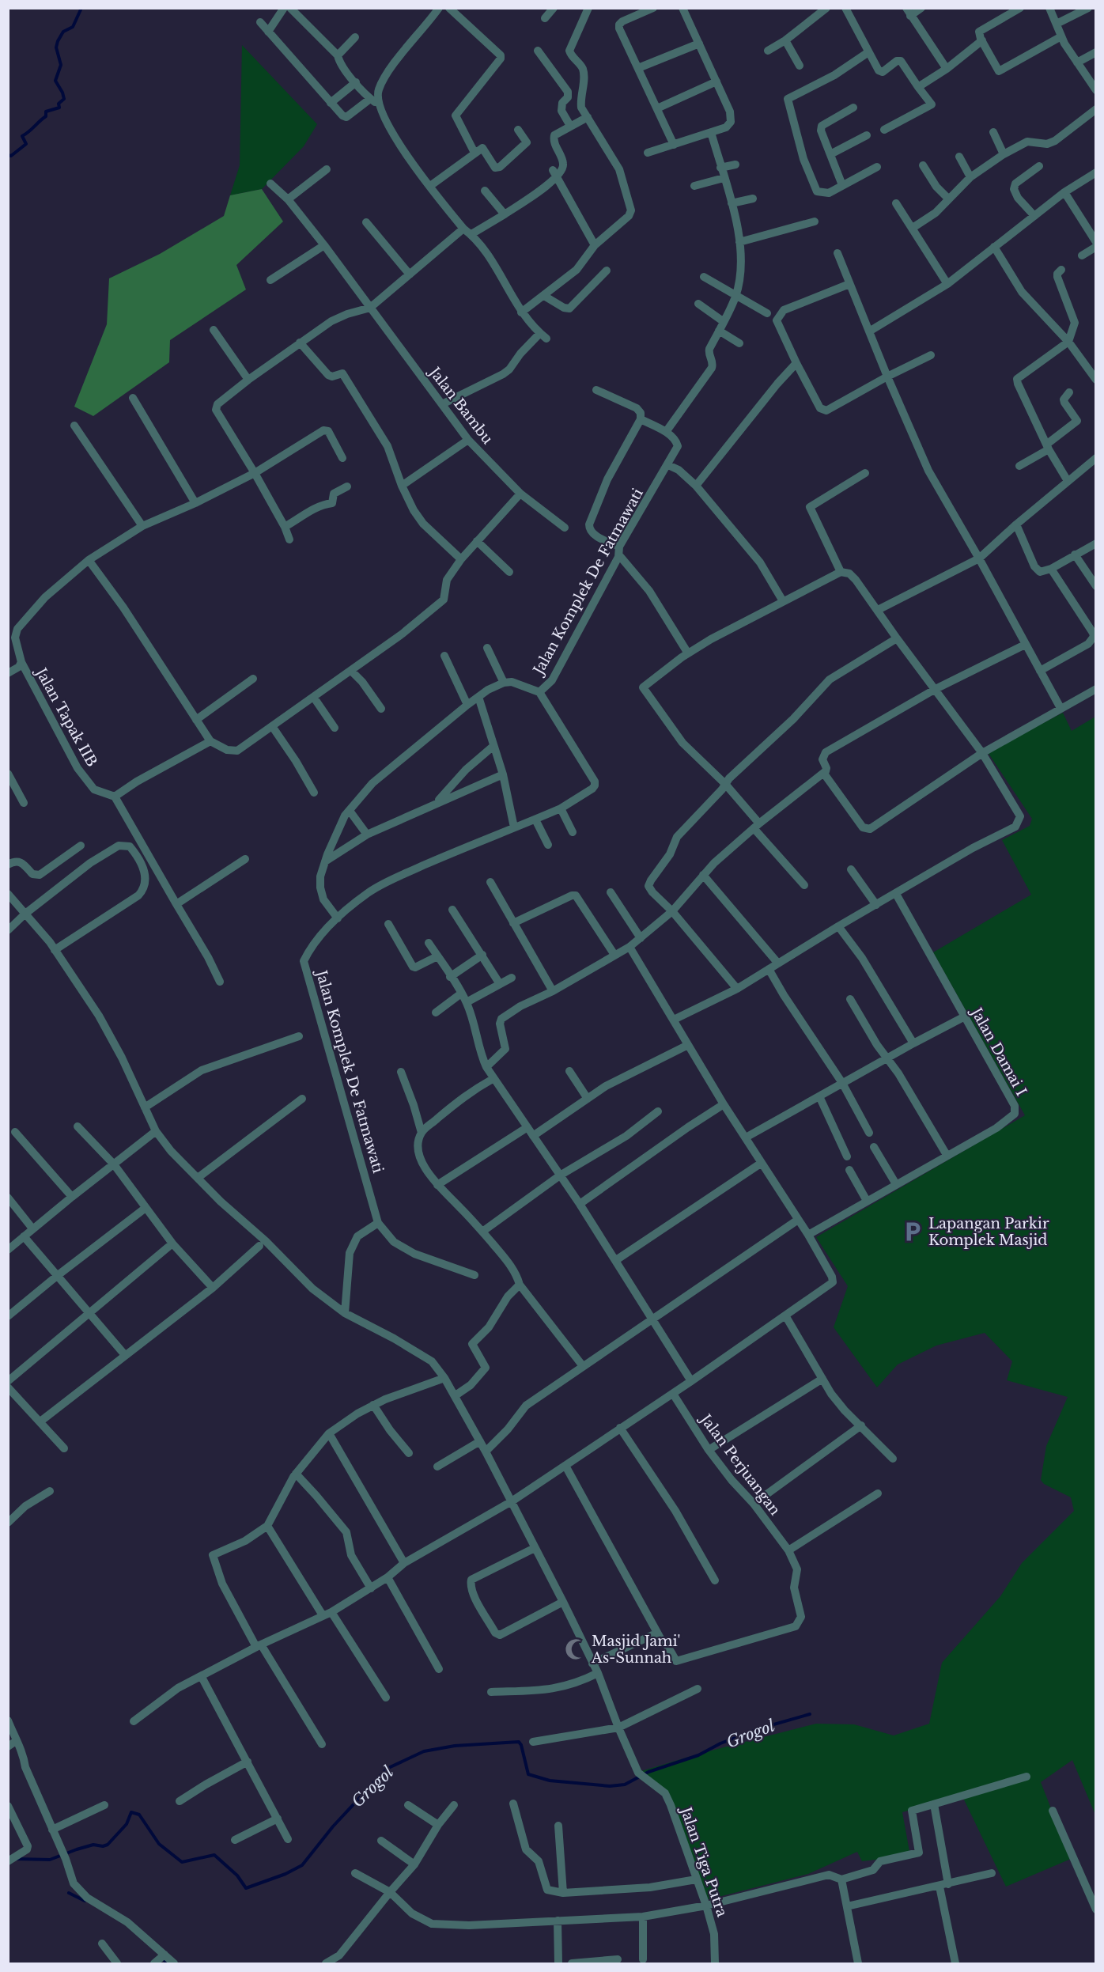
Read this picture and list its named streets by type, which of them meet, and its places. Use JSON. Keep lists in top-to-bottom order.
{
  "streets": {
    "street": [
      "Jalan Bambu",
      "Jalan Komplek De Fatmawati",
      "Jalan Tapak IIB",
      "Jalan Damai I",
      "Jalan Perjuangan",
      "Jalan Tiga Putra"
    ]
  },
  "water": ["Grogol"],
  "places": {
    "parking": ["Lapangan Parkir Komplek Masjid"],
    "mosque": ["Masjid Jami' As-Sunnah"]
  }
}
